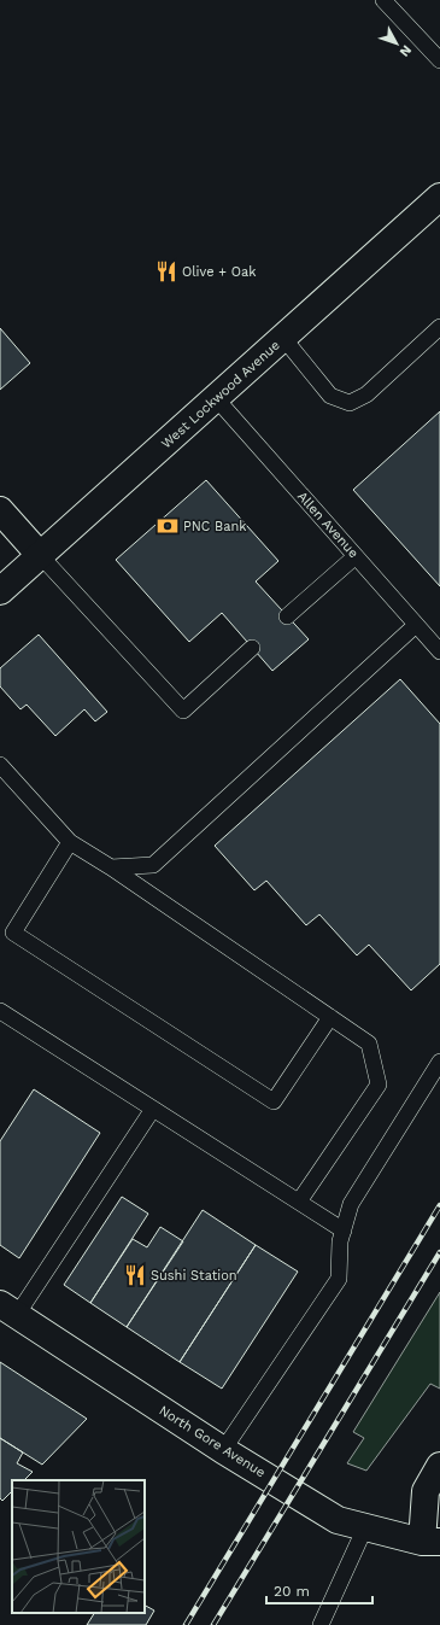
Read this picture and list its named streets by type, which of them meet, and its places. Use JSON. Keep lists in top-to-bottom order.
{
  "streets": {
    "street": ["West Lockwood Avenue", "North Gore Avenue"],
    "lane": ["Allen Avenue"]
  },
  "crossings": [
    ["West Lockwood Avenue", "Allen Avenue"]
  ],
  "places": {
    "restaurant": ["Olive + Oak", "Sushi Station"],
    "bank": ["PNC Bank"]
  },
  "scale_bar": "20 m",
  "north": "bottom right"
}
